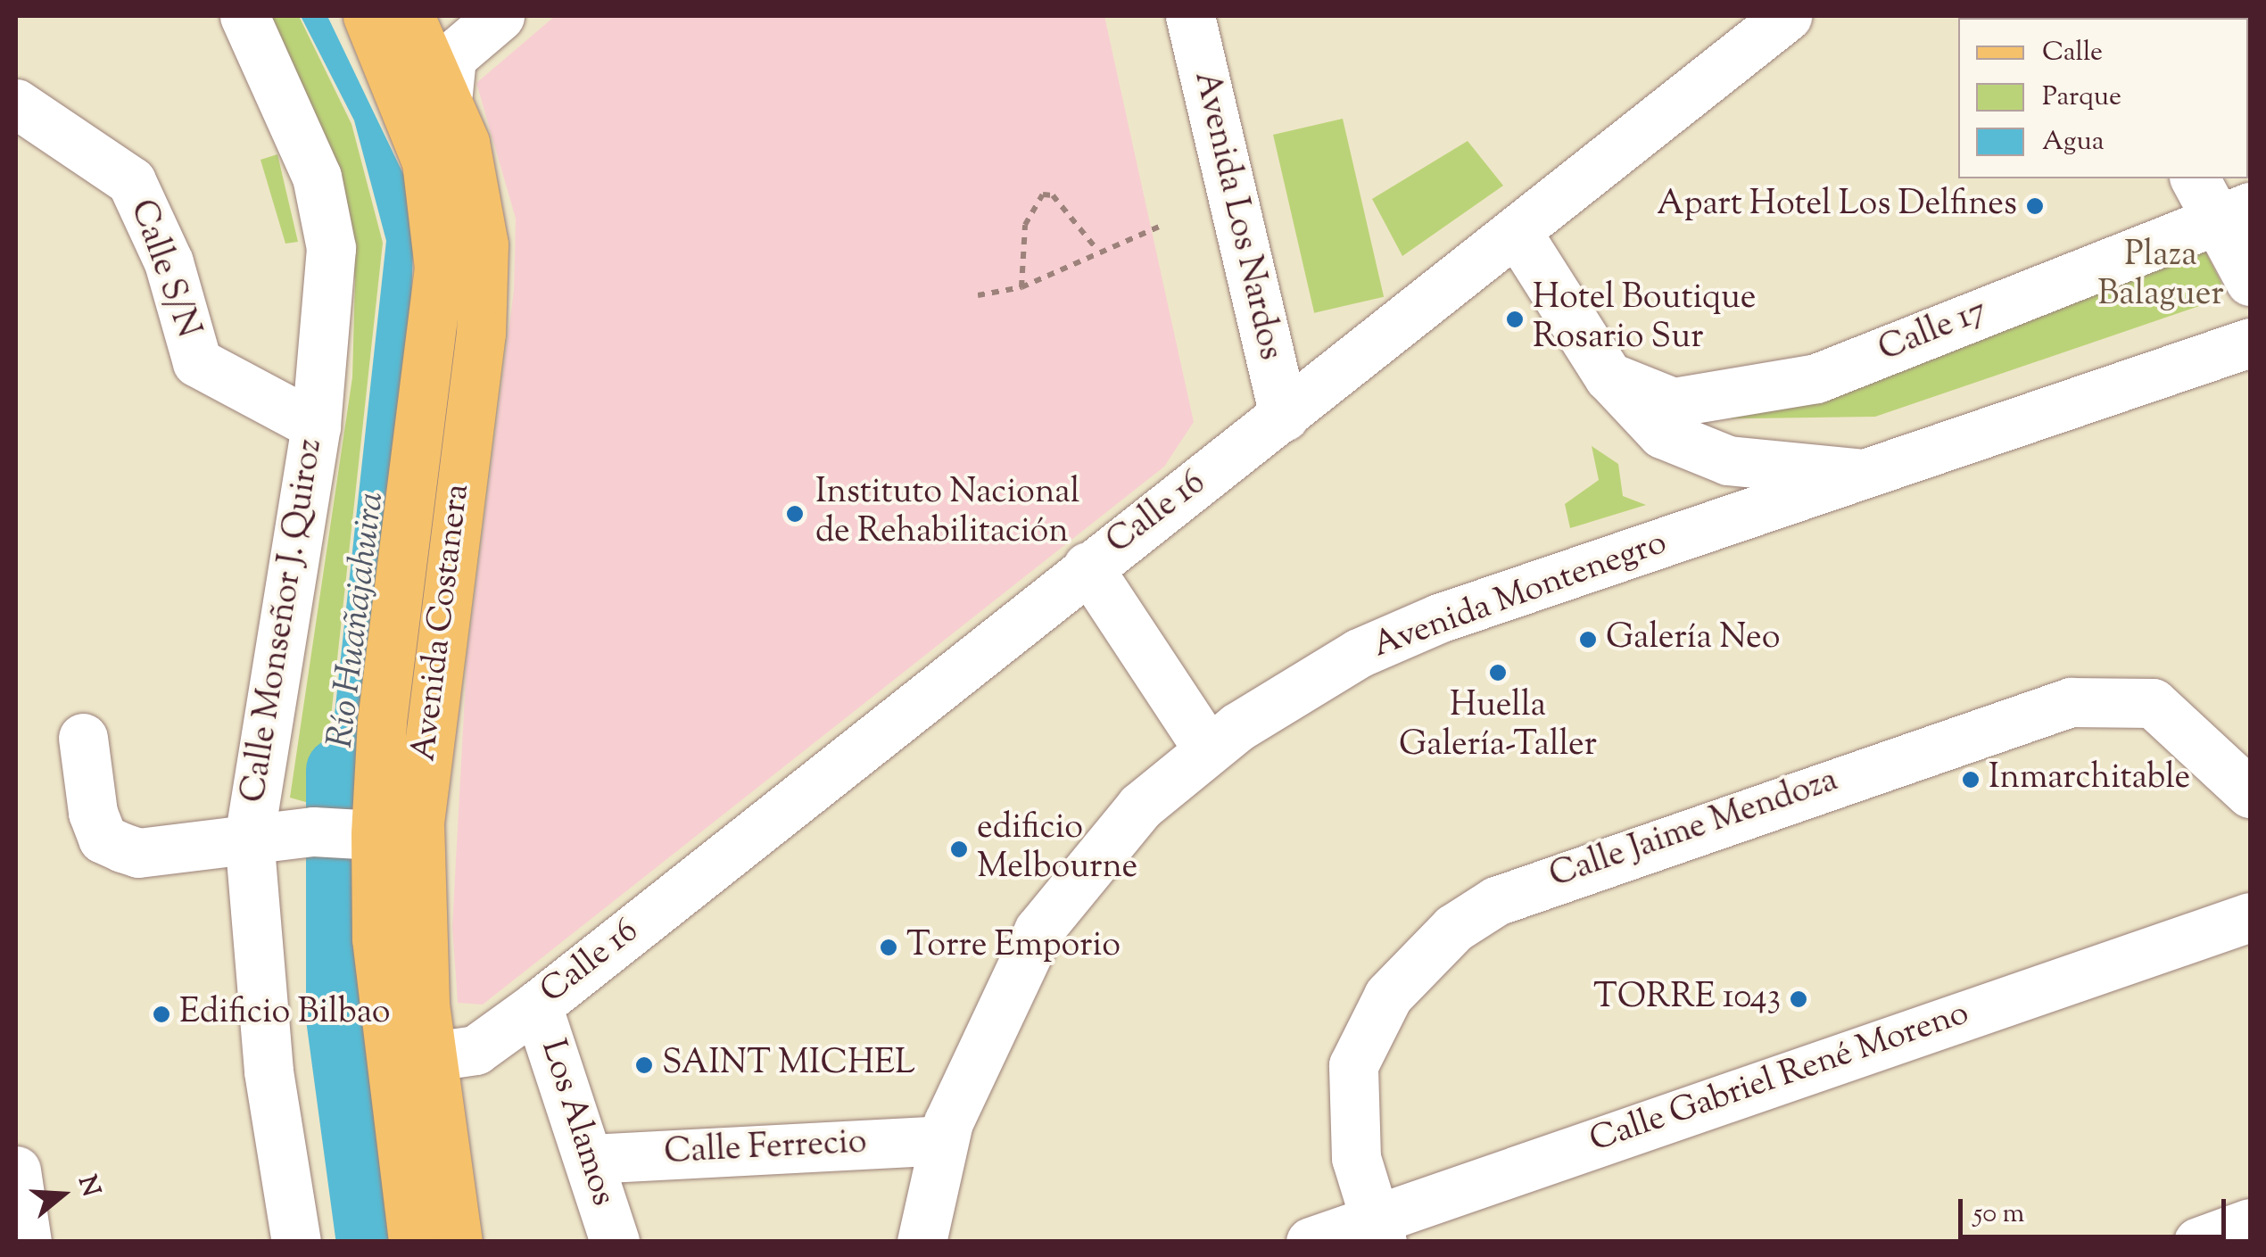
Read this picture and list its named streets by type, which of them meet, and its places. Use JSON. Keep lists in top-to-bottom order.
{
  "streets": {
    "main road": ["Avenida Costanera"],
    "street": [
      "Avenida Los Nardos",
      "Calle S/N",
      "Calle 17",
      "Calle 16",
      "Avenida Montenegro",
      "Calle Monseñor J. Quiroz",
      "Calle Jaime Mendoza",
      "Calle Gabriel René Moreno",
      "Los Alamos",
      "Calle Ferrecio"
    ]
  },
  "crossings": [
    ["Avenida Los Nardos", "Calle 16"],
    ["Calle S/N", "Calle Monseñor J. Quiroz"],
    ["Calle 16", "Avenida Costanera"],
    ["Calle 16", "Los Alamos"],
    ["Avenida Montenegro", "Calle Ferrecio"],
    ["Calle Jaime Mendoza", "Calle Gabriel René Moreno"],
    ["Los Alamos", "Calle Ferrecio"]
  ],
  "water": ["Río Huañajahuira"],
  "parks": ["Plaza Balaguer"],
  "places": [
    "Apart Hotel Los Delfines",
    "Hotel Boutique Rosario Sur",
    "Instituto Nacional de Rehabilitación",
    "Galería Neo",
    "Huella Galería-Taller",
    "Inmarchitable",
    "edificio Melbourne",
    "Torre Emporio",
    "TORRE 1043",
    "Edificio Bilbao",
    "SAINT MICHEL"
  ],
  "legend": ["Calle", "Parque", "Agua"],
  "scale_bar": "50 m",
  "north": "right"
}
